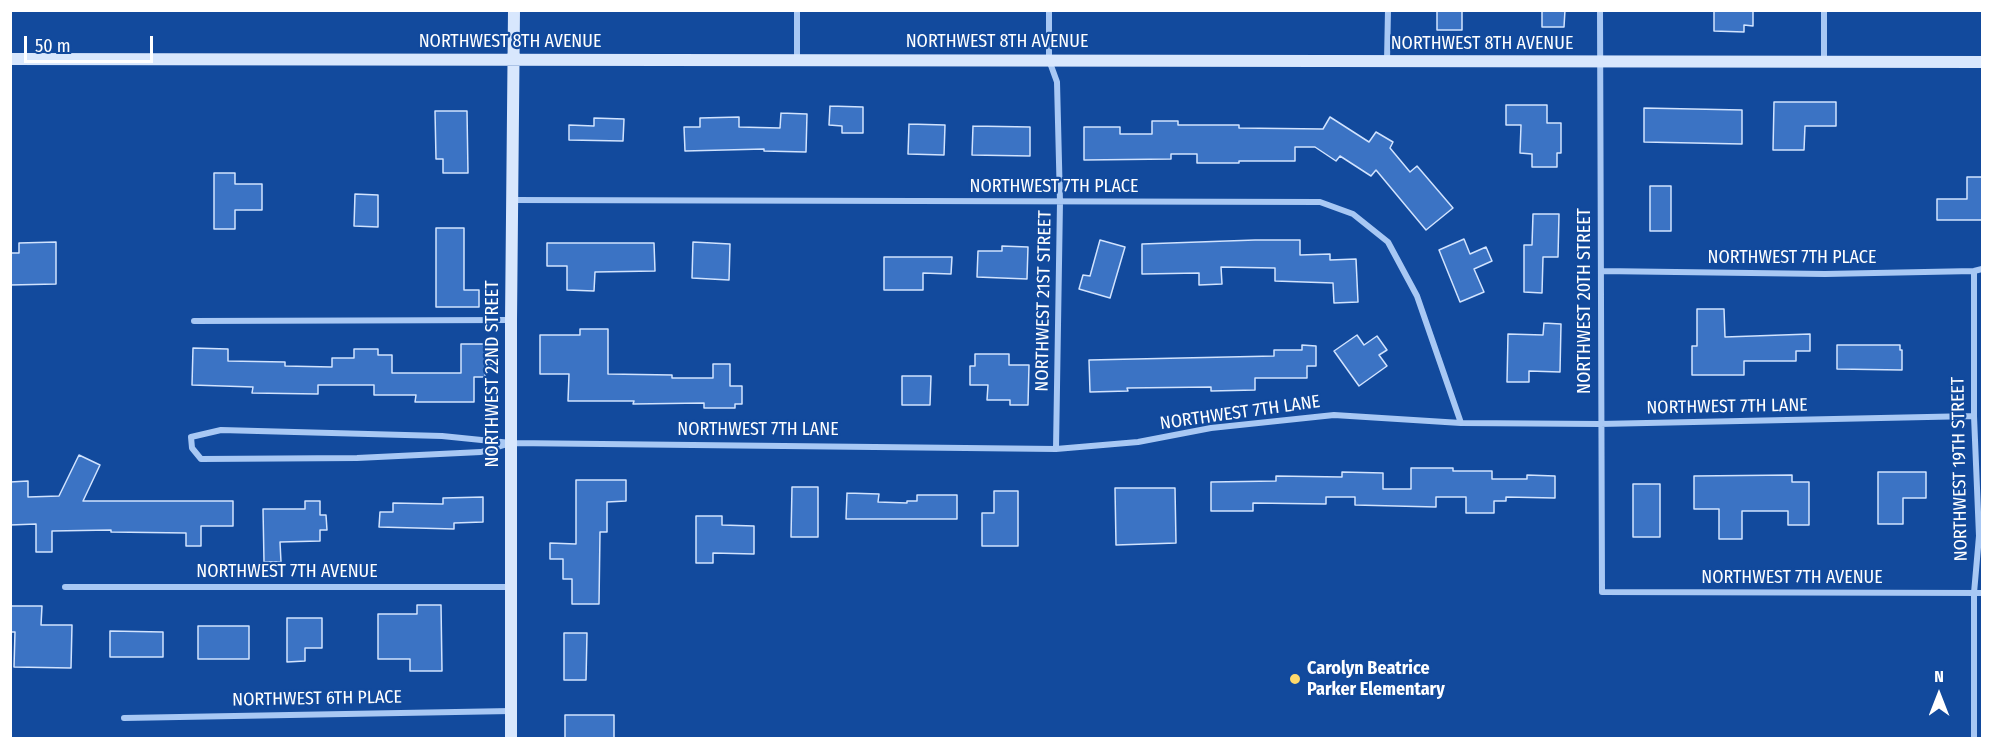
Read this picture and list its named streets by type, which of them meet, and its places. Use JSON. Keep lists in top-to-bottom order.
{
  "streets": {
    "street": [
      "NORTHWEST 8TH AVENUE",
      "NORTHWEST 7TH PLACE",
      "NORTHWEST 21ST STREET",
      "NORTHWEST 20TH STREET",
      "NORTHWEST 22ND STREET",
      "NORTHWEST 7TH LANE",
      "NORTHWEST 19TH STREET",
      "NORTHWEST 7TH AVENUE",
      "NORTHWEST 6TH PLACE"
    ]
  },
  "crossings": [
    ["NORTHWEST 8TH AVENUE", "NORTHWEST 21ST STREET"],
    ["NORTHWEST 8TH AVENUE", "NORTHWEST 20TH STREET"],
    ["NORTHWEST 8TH AVENUE", "NORTHWEST 22ND STREET"],
    ["NORTHWEST 7TH PLACE", "NORTHWEST 21ST STREET"],
    ["NORTHWEST 7TH PLACE", "NORTHWEST 20TH STREET"],
    ["NORTHWEST 7TH PLACE", "NORTHWEST 22ND STREET"],
    ["NORTHWEST 7TH PLACE", "NORTHWEST 7TH LANE"],
    ["NORTHWEST 7TH PLACE", "NORTHWEST 19TH STREET"],
    ["NORTHWEST 21ST STREET", "NORTHWEST 7TH LANE"],
    ["NORTHWEST 20TH STREET", "NORTHWEST 7TH LANE"],
    ["NORTHWEST 20TH STREET", "NORTHWEST 7TH AVENUE"],
    ["NORTHWEST 22ND STREET", "NORTHWEST 7TH LANE"],
    ["NORTHWEST 22ND STREET", "NORTHWEST 7TH AVENUE"],
    ["NORTHWEST 22ND STREET", "NORTHWEST 6TH PLACE"],
    ["NORTHWEST 7TH LANE", "NORTHWEST 19TH STREET"],
    ["NORTHWEST 19TH STREET", "NORTHWEST 7TH AVENUE"]
  ],
  "places": ["Carolyn Beatrice Parker Elementary"],
  "scale_bar": "50 m",
  "north": "top"
}
